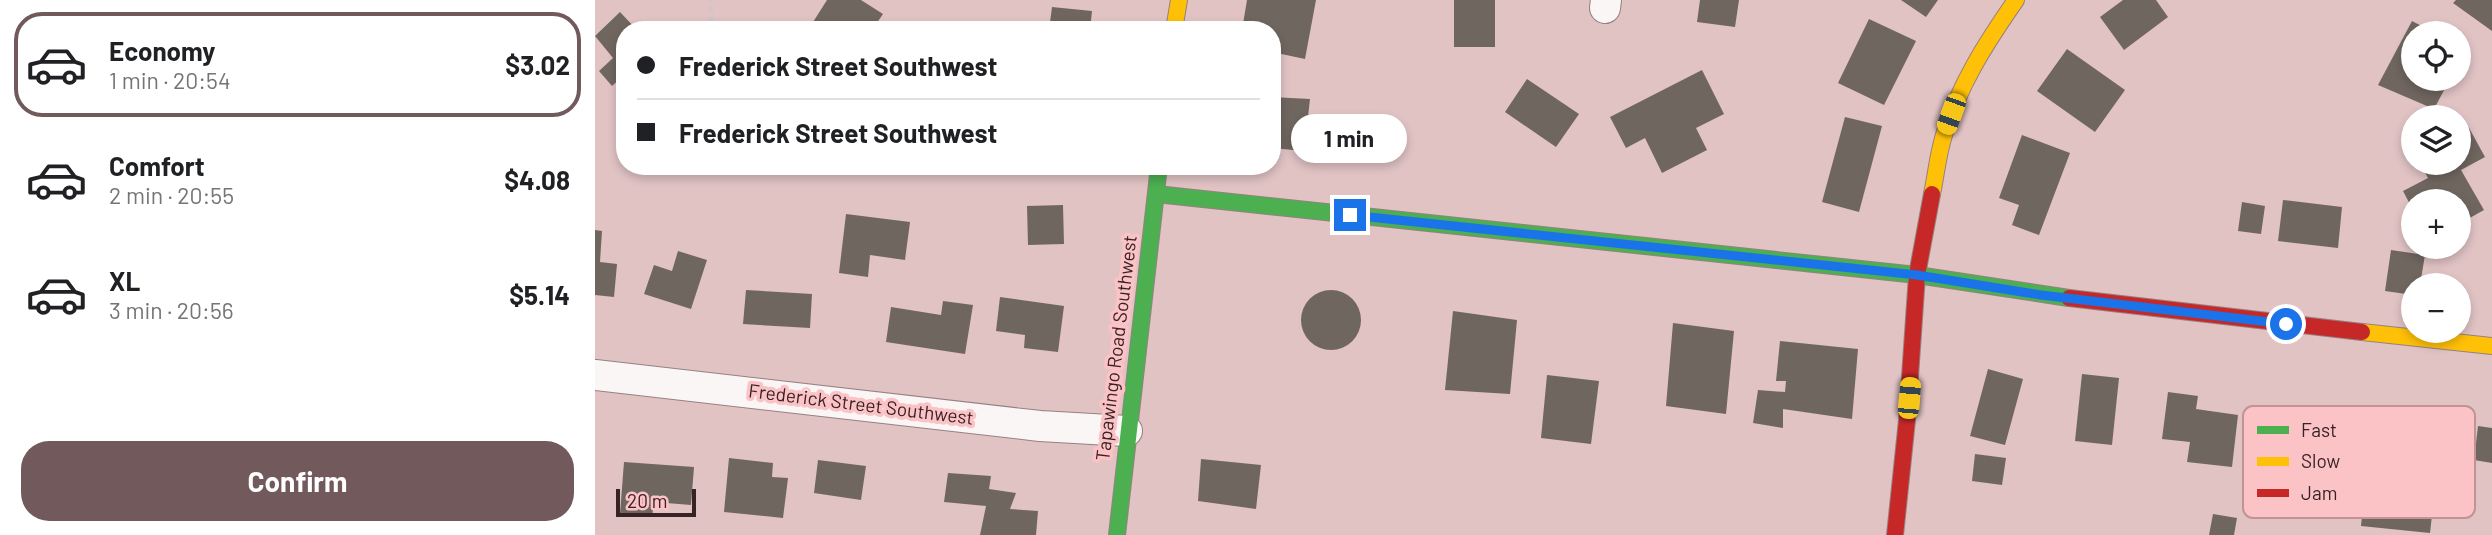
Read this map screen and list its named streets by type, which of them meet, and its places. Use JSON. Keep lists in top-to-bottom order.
{
  "streets": {
    "street": ["Tapawingo Road Southwest", "Frederick Street Southwest"]
  },
  "crossings": [
    ["Tapawingo Road Southwest", "Frederick Street Southwest"]
  ],
  "legend": ["Fast", "Slow", "Jam"],
  "scale_bar": "20 m",
  "page": {
    "list": [
      {
        "name": "Economy",
        "note": "1 min · 20:54",
        "value": "$3.02"
      },
      {
        "name": "Comfort",
        "note": "2 min · 20:55",
        "value": "$4.08"
      },
      {
        "name": "XL",
        "note": "3 min · 20:56",
        "value": "$5.14"
      }
    ],
    "map_buttons": ["+", "−"],
    "banner": ["Frederick Street Southwest", "Frederick Street Southwest"],
    "bubble": "1 min",
    "buttons": "Confirm",
    "scale": "20 m"
  }
}
